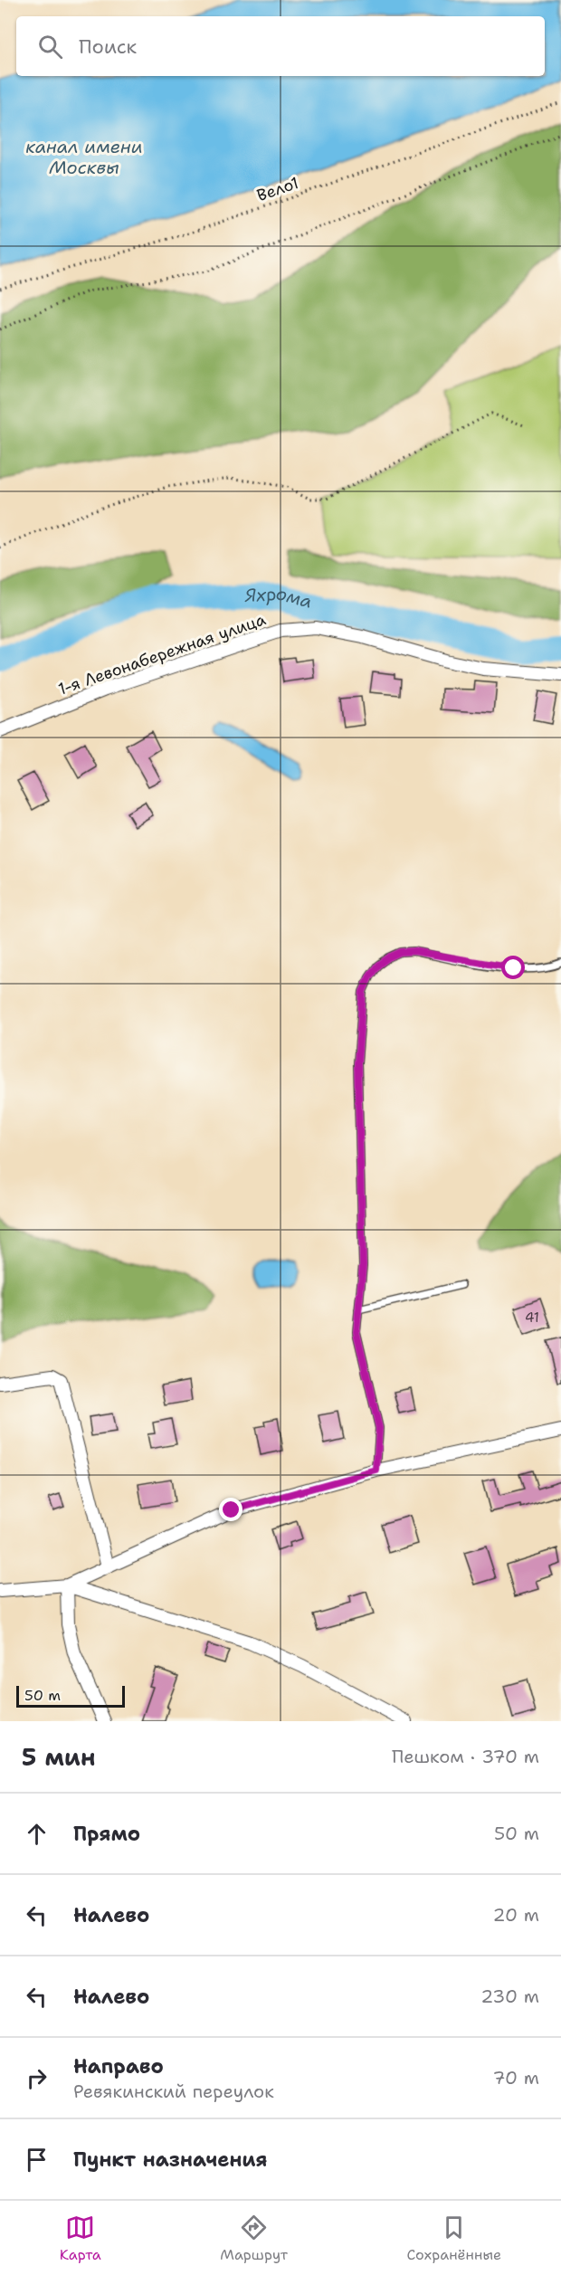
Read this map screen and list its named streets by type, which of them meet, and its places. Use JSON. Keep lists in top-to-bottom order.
{
  "streets": {
    "street": ["1-я Левонабережная улица"],
    "path": ["Вело1"]
  },
  "water": ["канал имени Москвы", "Яхрома"],
  "house_numbers": ["41"],
  "scale_bar": "50 m",
  "page": {
    "search": "Поиск",
    "scale": "50 m",
    "heading": ["5 мин", "Пешком · 370 m"],
    "list": [
      ["Прямо", "50 m"],
      ["Налево", "20 m"],
      ["Налево", "230 m"],
      ["Направо", "Ревякинский переулок", "70 m"],
      "Пункт назначения"
    ],
    "nav": ["Карта", "Маршрут", "Сохранённые"]
  }
}
